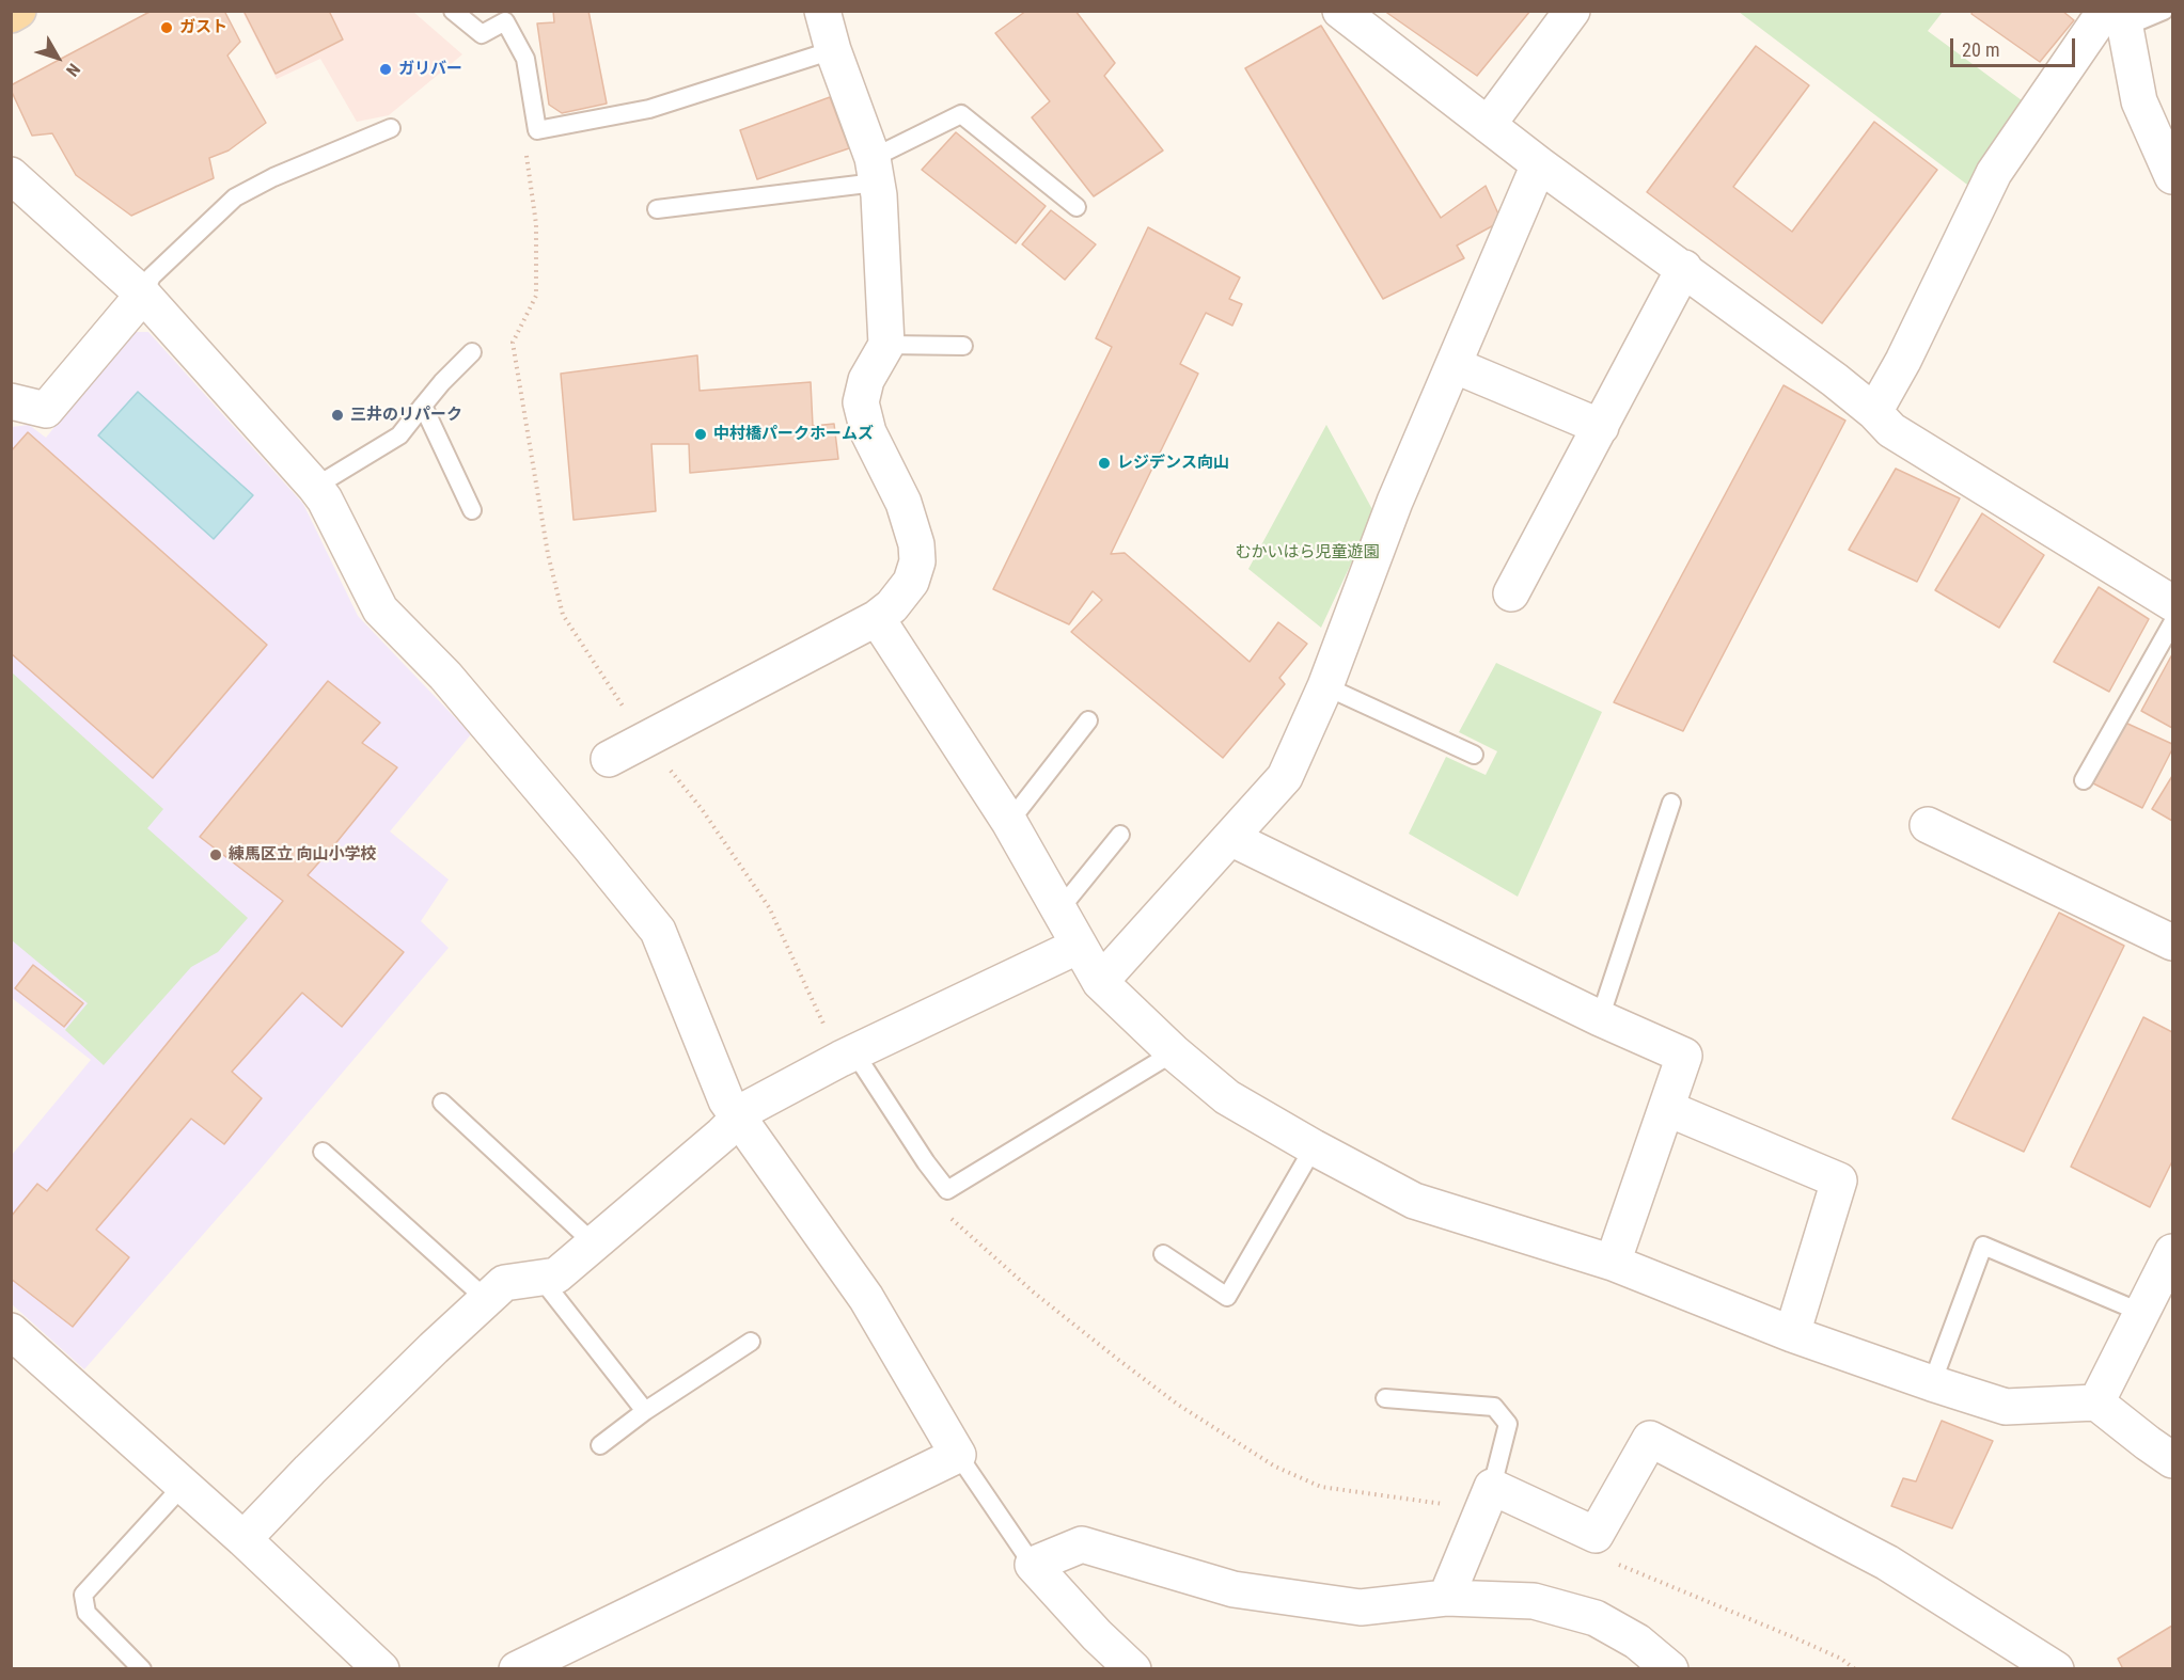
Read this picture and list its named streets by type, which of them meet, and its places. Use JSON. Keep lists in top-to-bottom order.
{
  "parks": ["むかいはら児童遊園"],
  "places": [
    "ガスト",
    "ガリバー",
    "三井のリパーク",
    "中村橋パークホームズ",
    "レジデンス向山",
    "練馬区立 向山小学校"
  ],
  "scale_bar": "20 m",
  "north": "bottom right"
}
